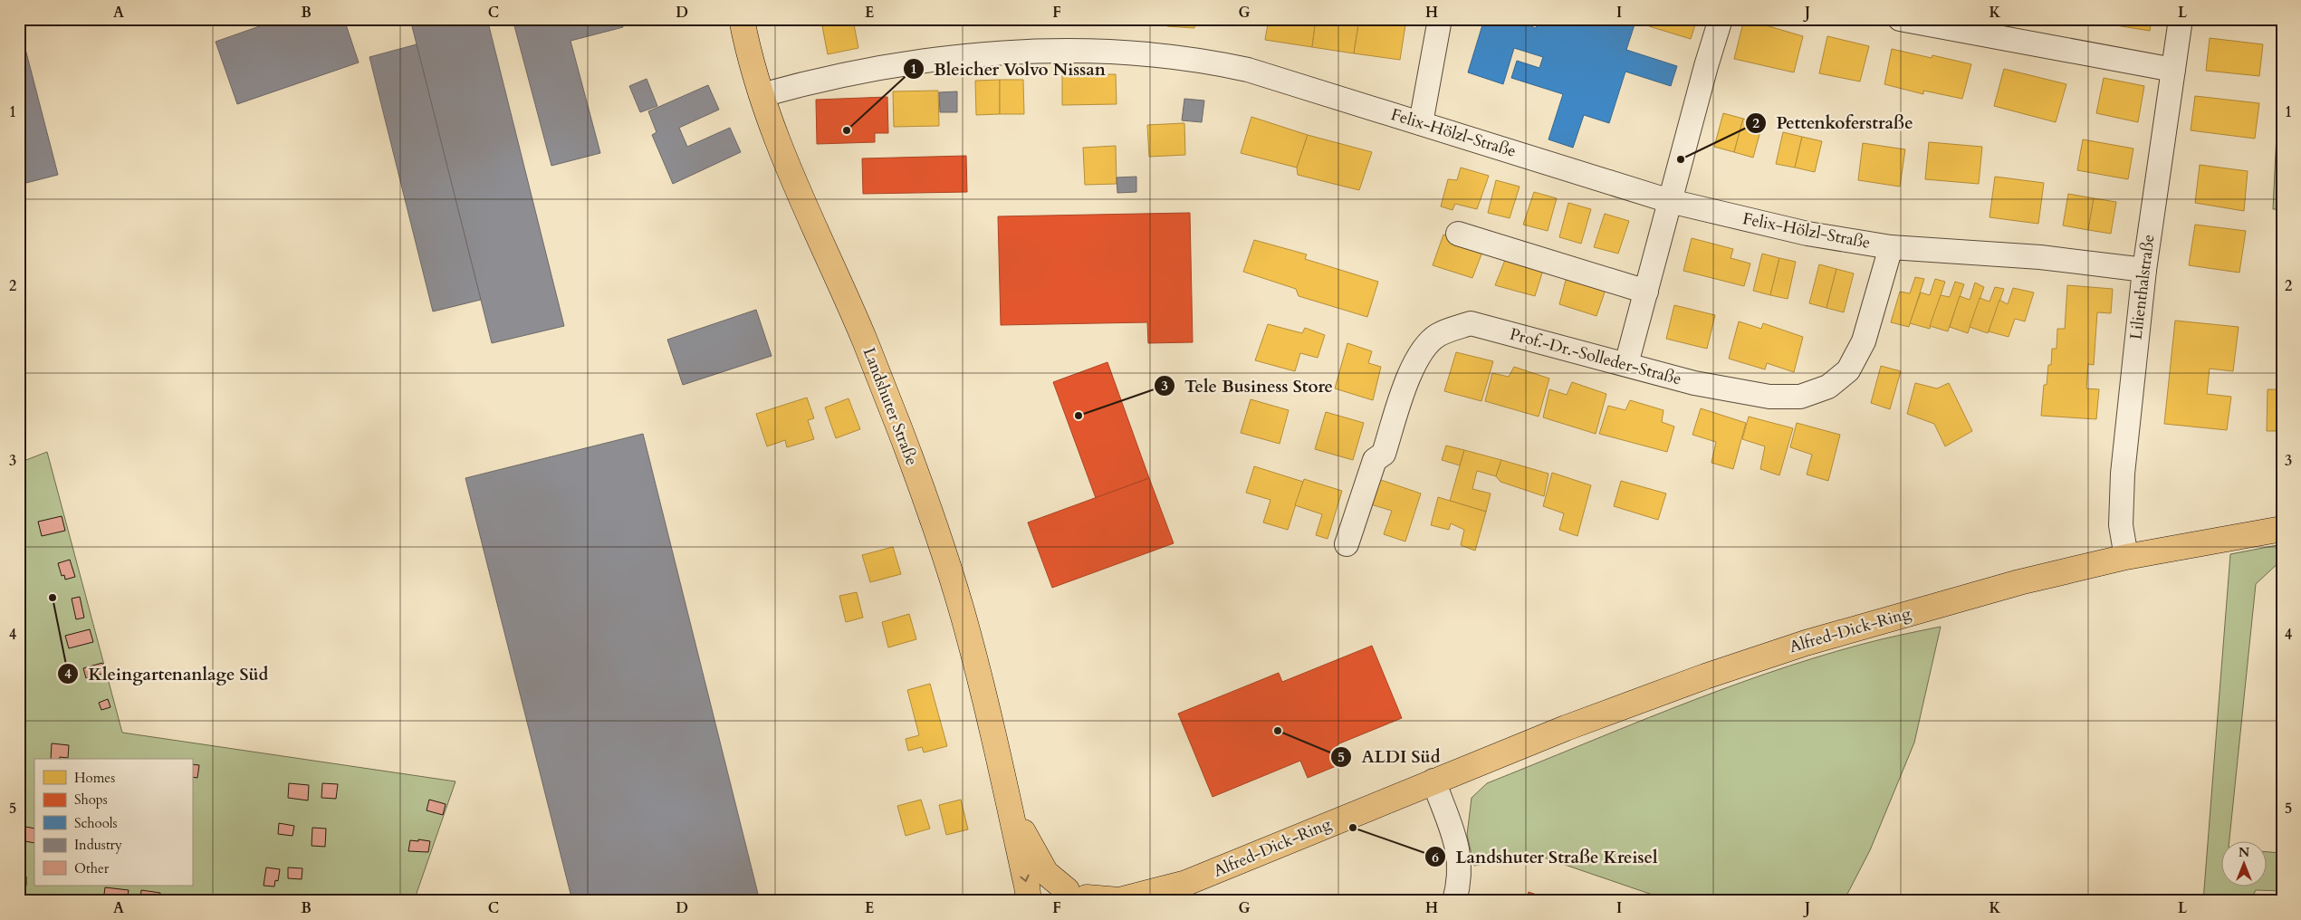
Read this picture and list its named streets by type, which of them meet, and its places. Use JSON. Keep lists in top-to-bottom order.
{
  "streets": {
    "main road": ["Landshuter Straße", "Alfred-Dick-Ring"],
    "street": ["Felix-Hölzl-Straße", "Lilienthalstraße", "Prof.-Dr.-Solleder-Straße"]
  },
  "crossings": [
    ["Felix-Hölzl-Straße", "Lilienthalstraße"],
    ["Felix-Hölzl-Straße", "Prof.-Dr.-Solleder-Straße"],
    ["Felix-Hölzl-Straße", "Landshuter Straße"],
    ["Lilienthalstraße", "Alfred-Dick-Ring"],
    ["Landshuter Straße", "Alfred-Dick-Ring"]
  ],
  "places": [
    "Bleicher Volvo Nissan",
    "Pettenkoferstraße",
    "Tele Business Store",
    "Kleingartenanlage Süd",
    "ALDI Süd",
    "Landshuter Straße Kreisel"
  ],
  "legend": [
    "Homes",
    "Shops",
    "Schools",
    "Industry",
    "Other"
  ],
  "north": "top",
  "grid": {
    "columns": [
      "A",
      "B",
      "C",
      "D",
      "E",
      "F",
      "G",
      "H",
      "I",
      "J",
      "K",
      "L"
    ],
    "rows": [
      "1",
      "2",
      "3",
      "4",
      "5"
    ]
  }
}
